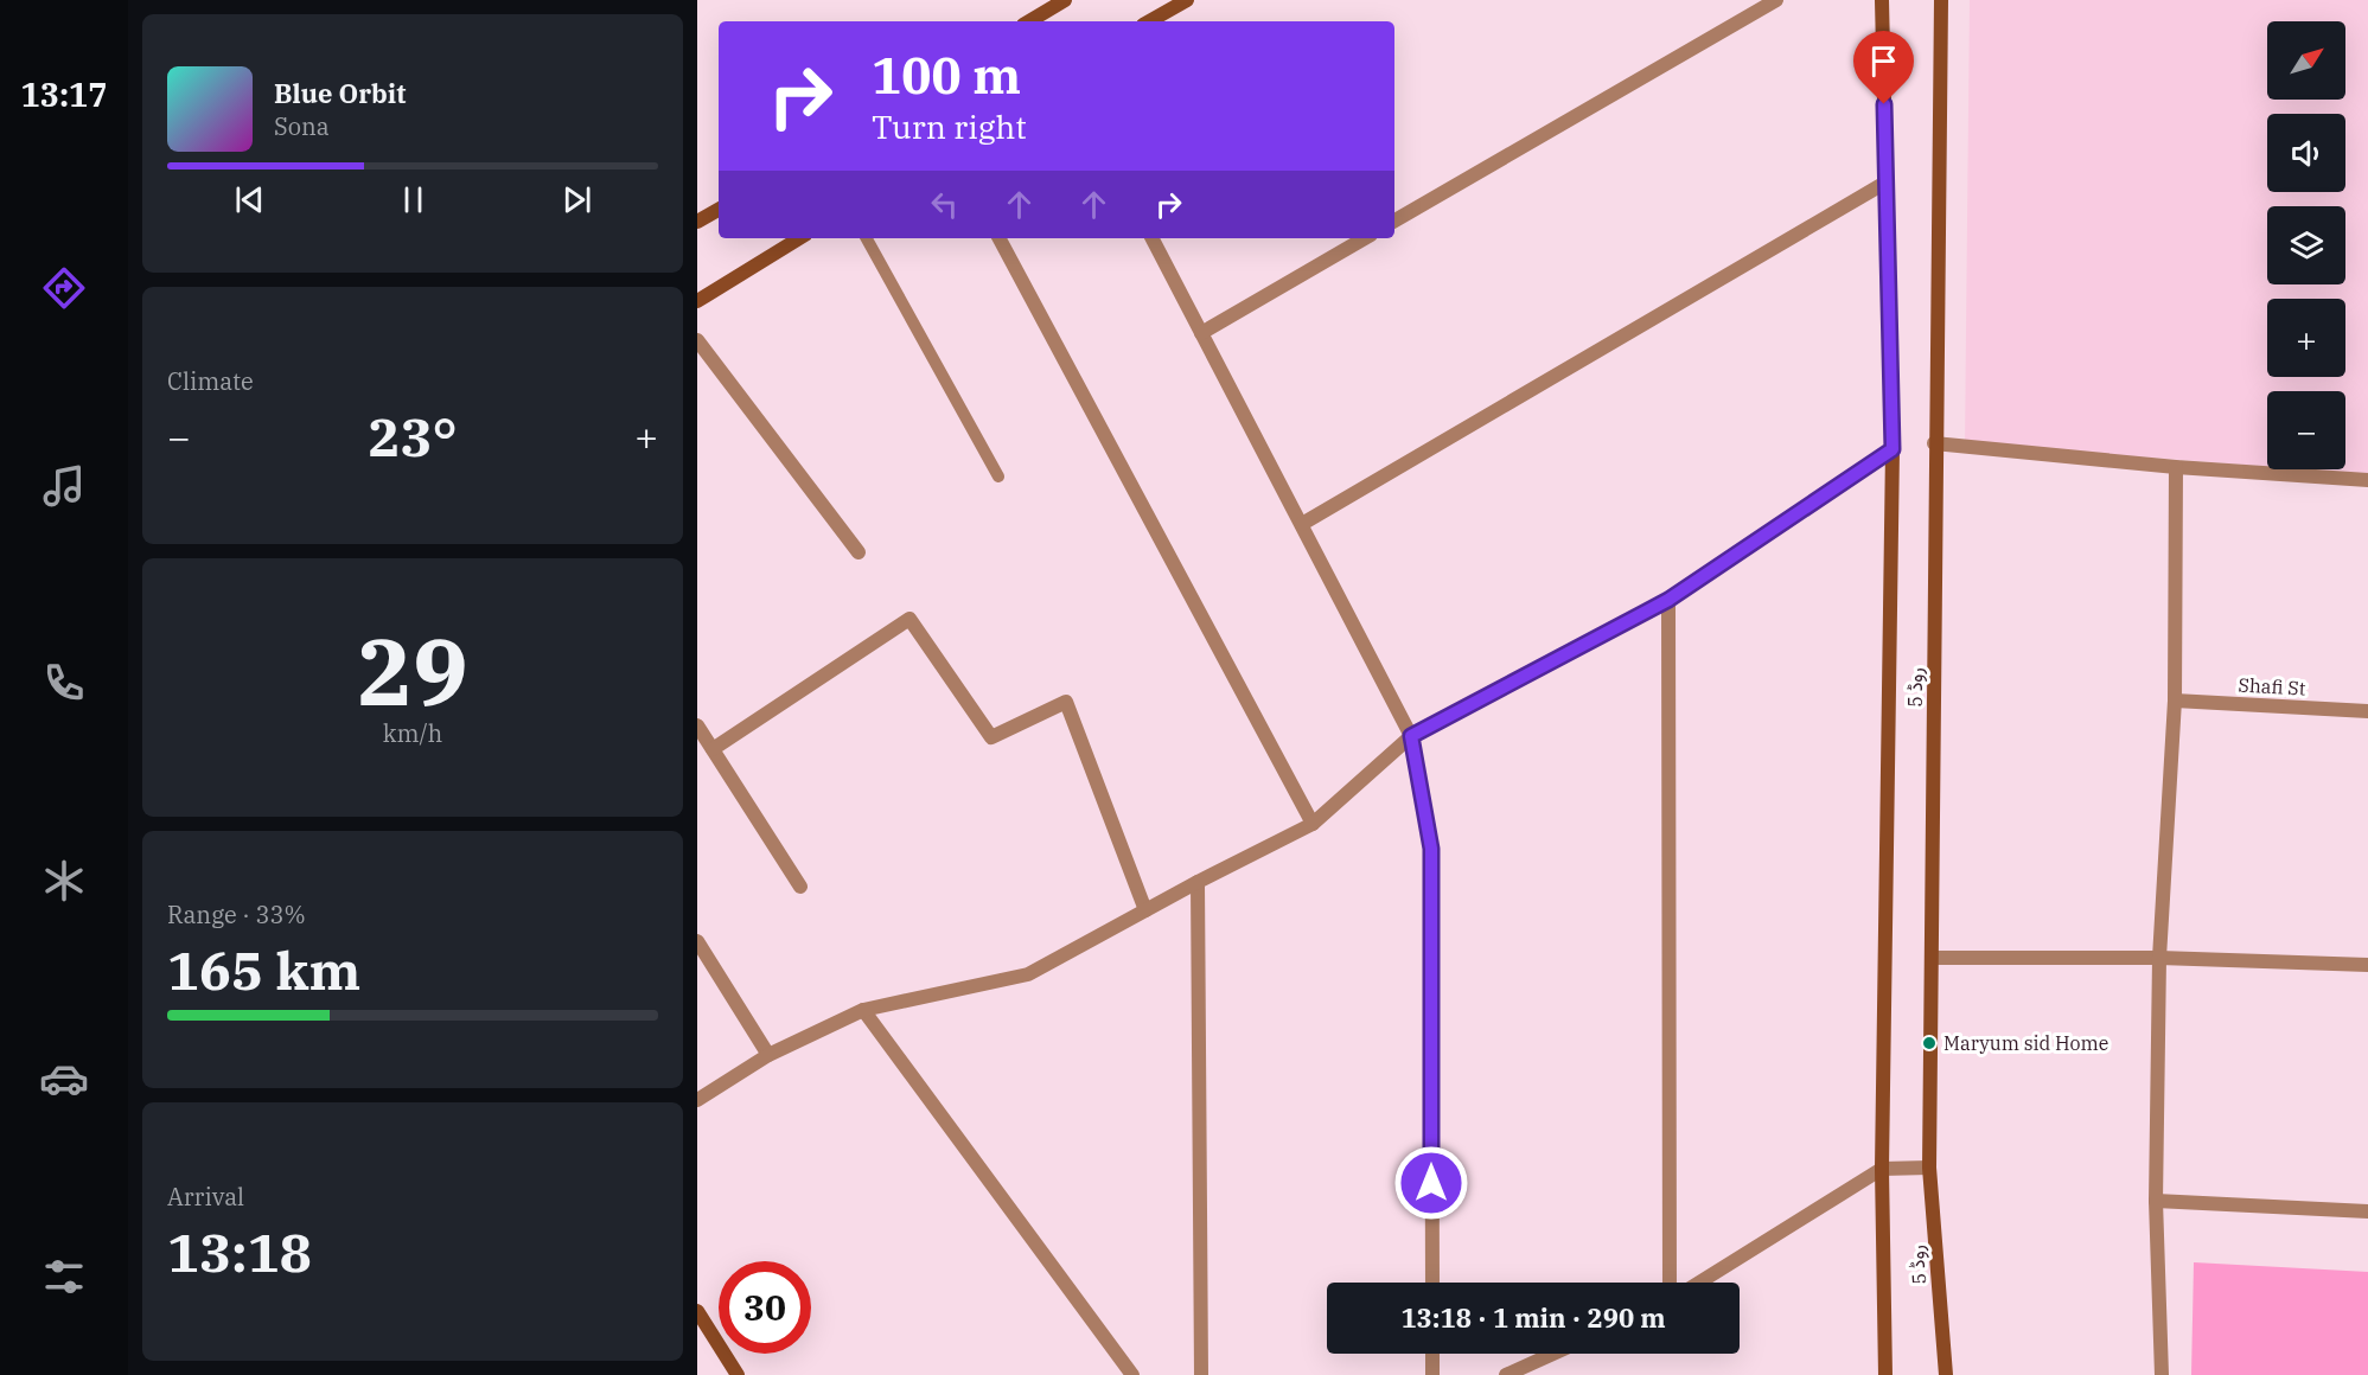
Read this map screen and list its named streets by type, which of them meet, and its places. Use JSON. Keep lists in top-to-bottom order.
{
  "streets": {
    "main road": ["روڈ 5"],
    "street": ["Shafi St"]
  },
  "places": ["Maryum sid Home"],
  "north": "top right",
  "page": {
    "tabs": "13:17",
    "map_buttons": ["+", "−"],
    "turn": ["100 m", "Turn right"],
    "song": ["Blue Orbit", "Sona"],
    "tile": [
      "Climate",
      ["29", "km/h"],
      ["Range · 33%", "165 km"],
      ["Arrival", "13:18"]
    ],
    "heat": ["−", "23°", "+"],
    "limit": "30",
    "trip": "13:18 · 1 min · 290 m"
  }
}
